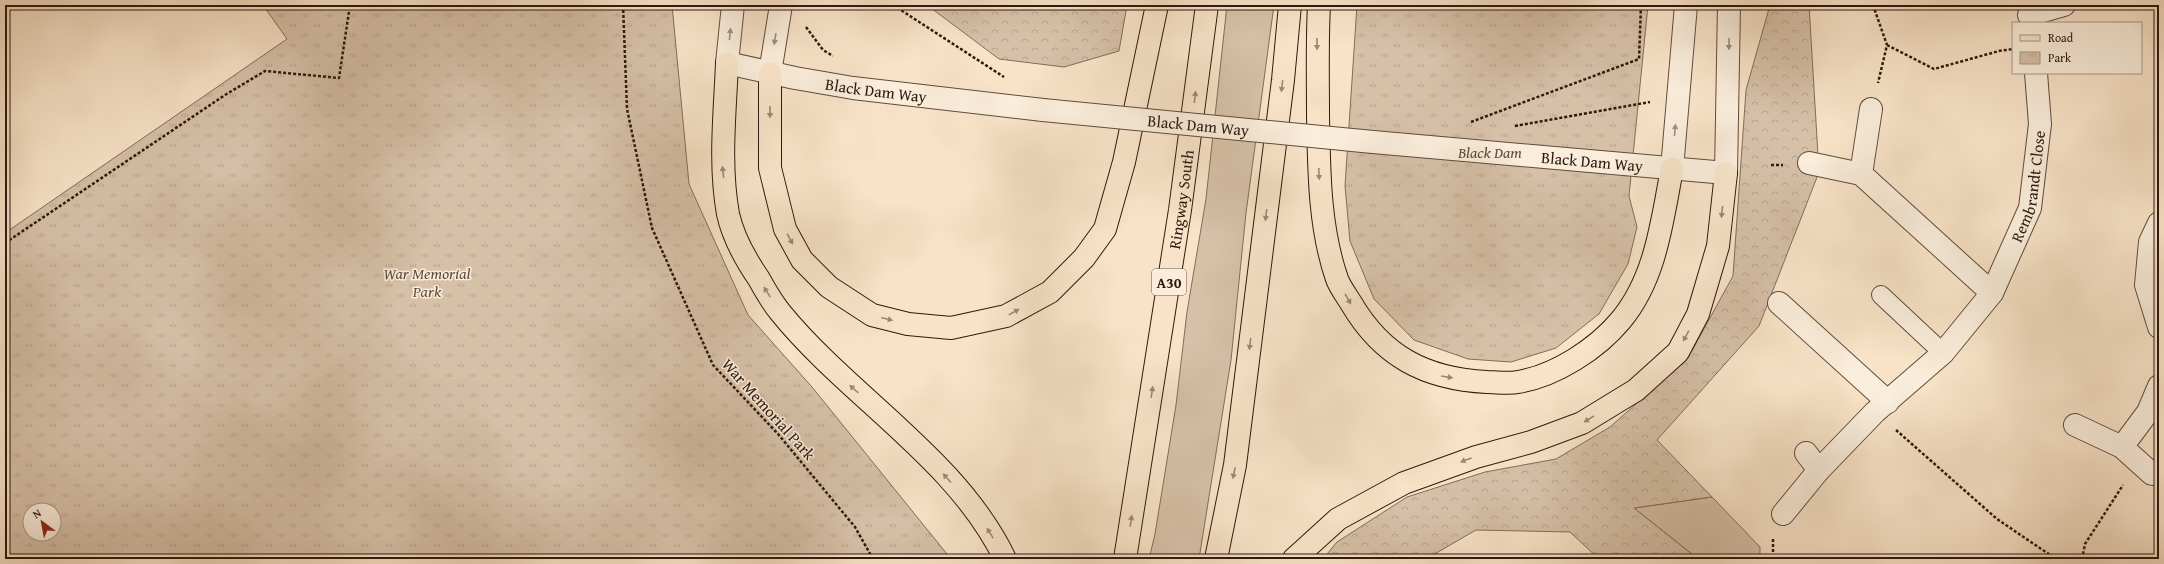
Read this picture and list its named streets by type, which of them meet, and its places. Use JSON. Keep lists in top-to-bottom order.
{
  "streets": {
    "main road": ["Ringway South", "A30"],
    "street": ["Black Dam Way", "Rembrandt Close"],
    "path": ["War Memorial Park"]
  },
  "parks": ["Black Dam", "War Memorial Park"],
  "legend": ["Road", "Park"],
  "north": "top left"
}
